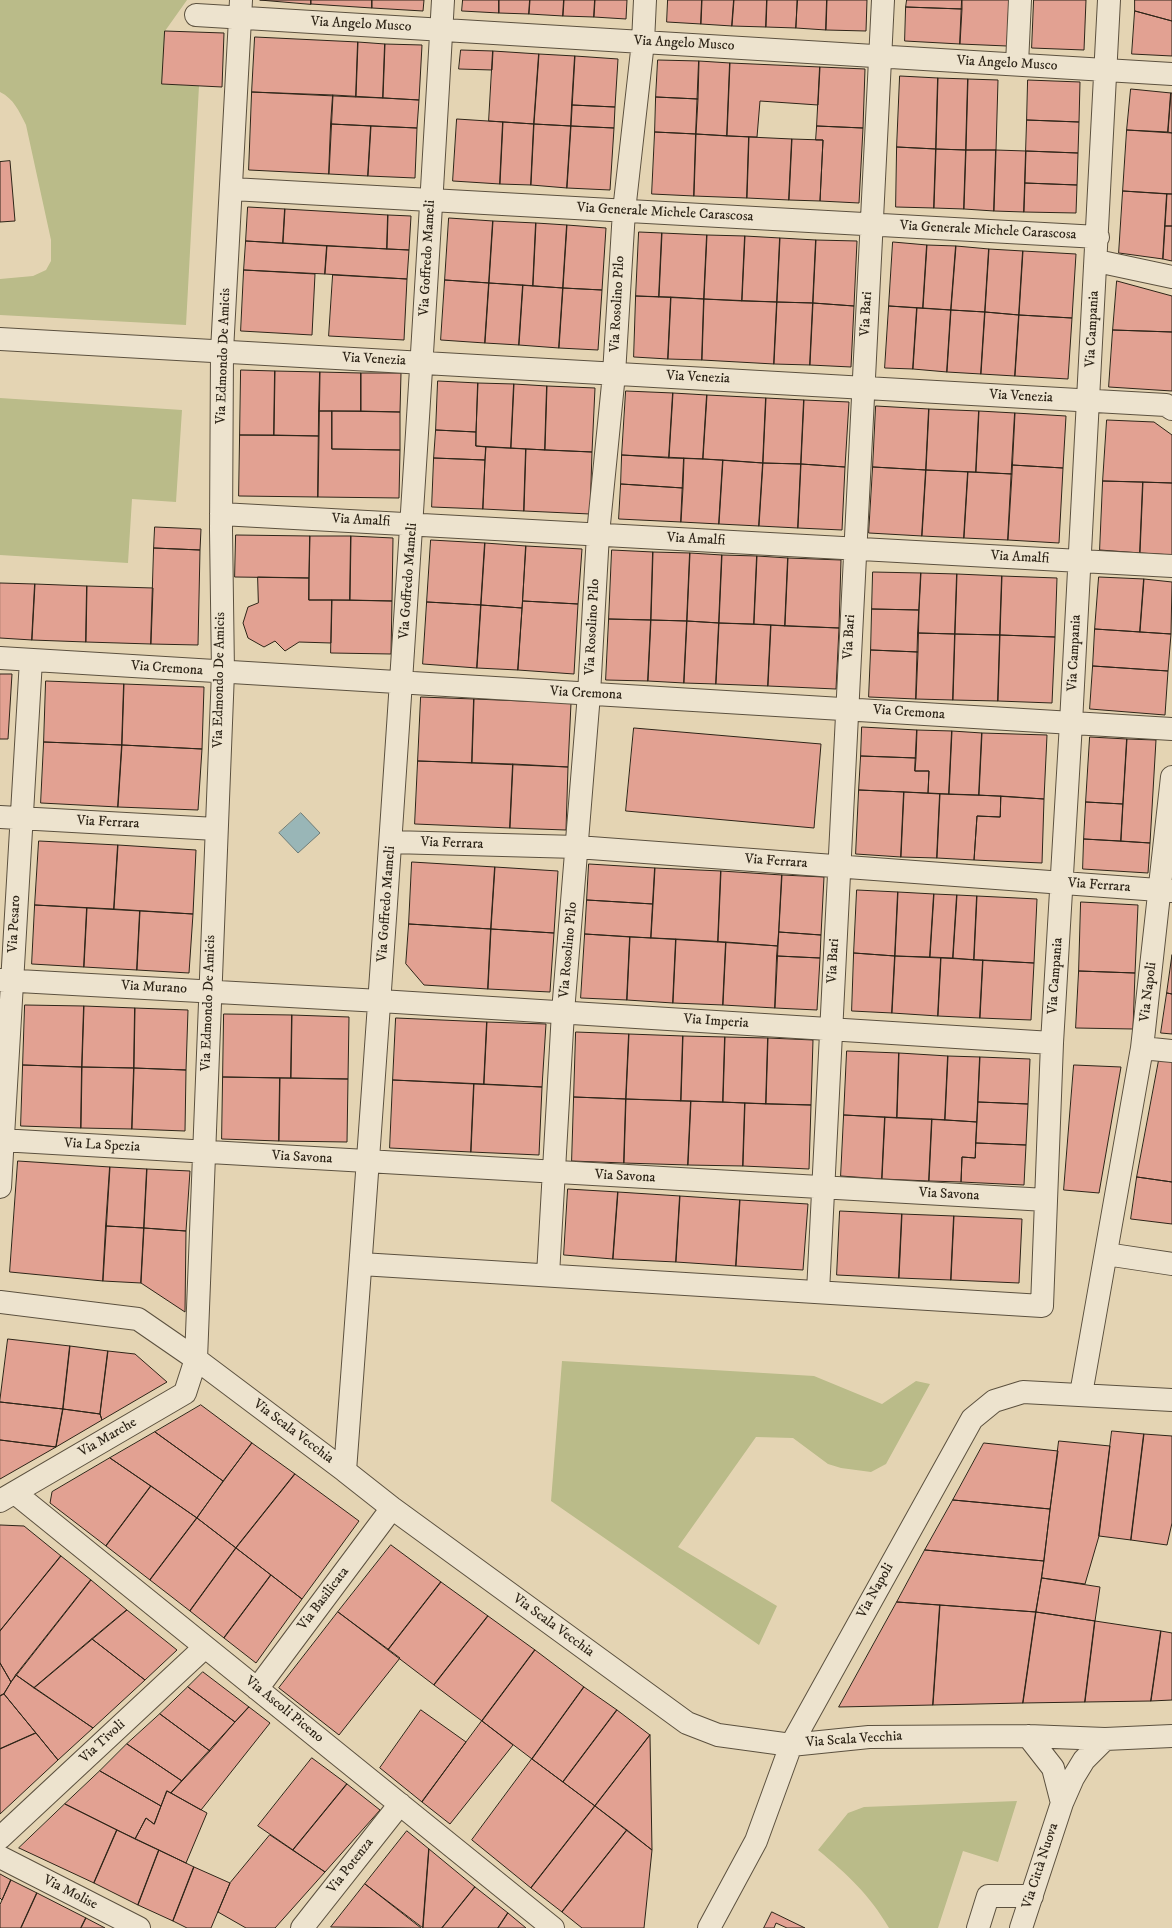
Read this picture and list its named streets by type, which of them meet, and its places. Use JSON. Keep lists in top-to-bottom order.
{
  "streets": {
    "street": [
      "Via Angelo Musco",
      "Via Generale Michele Carascosa",
      "Via Goffredo Mameli",
      "Via Rosolino Pilo",
      "Via Bari",
      "Via Campania",
      "Via Edmondo De Amicis",
      "Via Venezia",
      "Via Amalfi",
      "Via Cremona",
      "Via Ferrara",
      "Via Pesaro",
      "Via Murano",
      "Via Napoli",
      "Via Imperia",
      "Via La Spezia",
      "Via Savona",
      "Via Scala Vecchia",
      "Via Marche",
      "Via Basilicata",
      "Via Ascoli Piceno",
      "Via Tivoli",
      "Via Potenza",
      "Via Città Nuova",
      "Via Molise"
    ]
  },
  "crossings": [
    ["Via Angelo Musco", "Via Goffredo Mameli"],
    ["Via Angelo Musco", "Via Rosolino Pilo"],
    ["Via Angelo Musco", "Via Bari"],
    ["Via Angelo Musco", "Via Campania"],
    ["Via Angelo Musco", "Via Edmondo De Amicis"],
    ["Via Generale Michele Carascosa", "Via Goffredo Mameli"],
    ["Via Generale Michele Carascosa", "Via Rosolino Pilo"],
    ["Via Generale Michele Carascosa", "Via Bari"],
    ["Via Generale Michele Carascosa", "Via Campania"],
    ["Via Generale Michele Carascosa", "Via Edmondo De Amicis"],
    ["Via Goffredo Mameli", "Via Venezia"],
    ["Via Goffredo Mameli", "Via Amalfi"],
    ["Via Goffredo Mameli", "Via Cremona"],
    ["Via Goffredo Mameli", "Via Ferrara"],
    ["Via Goffredo Mameli", "Via Murano"],
    ["Via Goffredo Mameli", "Via Imperia"],
    ["Via Goffredo Mameli", "Via Savona"],
    ["Via Goffredo Mameli", "Via Scala Vecchia"],
    ["Via Rosolino Pilo", "Via Venezia"],
    ["Via Rosolino Pilo", "Via Amalfi"],
    ["Via Rosolino Pilo", "Via Cremona"],
    ["Via Rosolino Pilo", "Via Ferrara"],
    ["Via Rosolino Pilo", "Via Imperia"],
    ["Via Rosolino Pilo", "Via Savona"],
    ["Via Bari", "Via Campania"],
    ["Via Bari", "Via Venezia"],
    ["Via Bari", "Via Amalfi"],
    ["Via Bari", "Via Cremona"],
    ["Via Bari", "Via Ferrara"],
    ["Via Bari", "Via Imperia"],
    ["Via Bari", "Via Savona"],
    ["Via Campania", "Via Venezia"],
    ["Via Campania", "Via Amalfi"],
    ["Via Campania", "Via Cremona"],
    ["Via Campania", "Via Ferrara"],
    ["Via Campania", "Via Imperia"],
    ["Via Campania", "Via Savona"],
    ["Via Edmondo De Amicis", "Via Venezia"],
    ["Via Edmondo De Amicis", "Via Amalfi"],
    ["Via Edmondo De Amicis", "Via Cremona"],
    ["Via Edmondo De Amicis", "Via Ferrara"],
    ["Via Edmondo De Amicis", "Via Murano"],
    ["Via Edmondo De Amicis", "Via La Spezia"],
    ["Via Edmondo De Amicis", "Via Savona"],
    ["Via Edmondo De Amicis", "Via Scala Vecchia"],
    ["Via Edmondo De Amicis", "Via Marche"],
    ["Via Cremona", "Via Pesaro"],
    ["Via Ferrara", "Via Pesaro"],
    ["Via Ferrara", "Via Napoli"],
    ["Via Pesaro", "Via Murano"],
    ["Via Pesaro", "Via La Spezia"],
    ["Via Murano", "Via Imperia"],
    ["Via Napoli", "Via Scala Vecchia"],
    ["Via La Spezia", "Via Savona"],
    ["Via Scala Vecchia", "Via Marche"],
    ["Via Scala Vecchia", "Via Basilicata"],
    ["Via Scala Vecchia", "Via Città Nuova"],
    ["Via Marche", "Via Ascoli Piceno"],
    ["Via Basilicata", "Via Ascoli Piceno"],
    ["Via Ascoli Piceno", "Via Tivoli"],
    ["Via Ascoli Piceno", "Via Potenza"]
  ]
}
